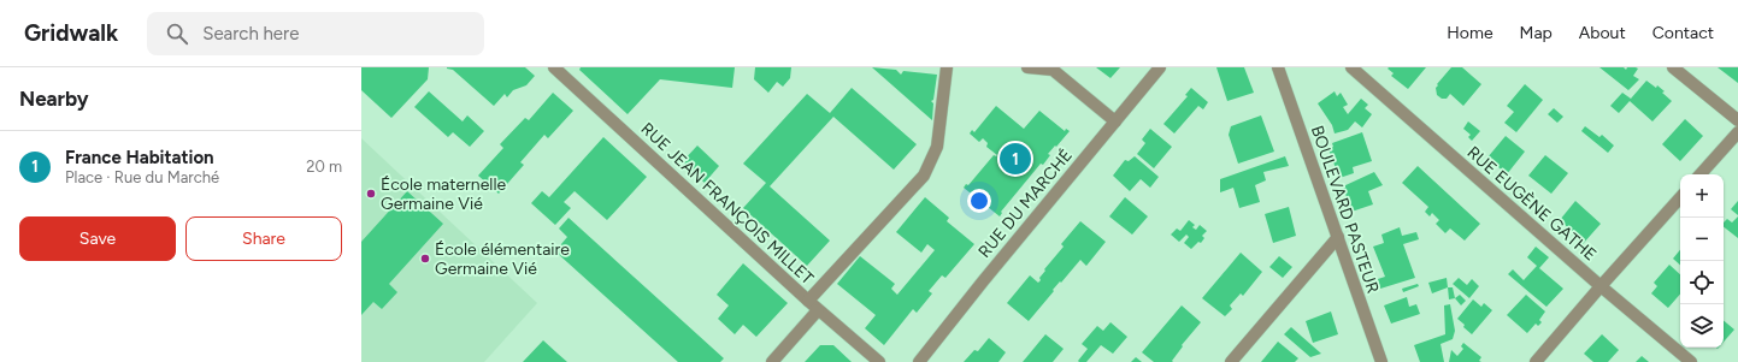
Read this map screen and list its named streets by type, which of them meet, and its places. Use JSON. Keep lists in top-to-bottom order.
{
  "streets": {
    "street": [
      "RUE JEAN FRANÇOIS MILLET",
      "RUE DU MARCHÉ",
      "RUE EUGÈNE GATHE",
      "BOULEVARD PASTEUR"
    ]
  },
  "places": ["École maternelle Germaine Vié", "École élémentaire Germaine Vié"],
  "page": {
    "header": "Gridwalk",
    "search": "Search here",
    "nav": [
      "Home",
      "Map",
      "About",
      "Contact"
    ],
    "heading": "Nearby",
    "list": [
      {
        "mark": "1",
        "name": "France Habitation",
        "note": "Place · Rue du Marché",
        "value": "20 m"
      }
    ],
    "pins": "1",
    "map_buttons": ["+", "−"],
    "buttons": ["Save", "Share"]
  }
}
